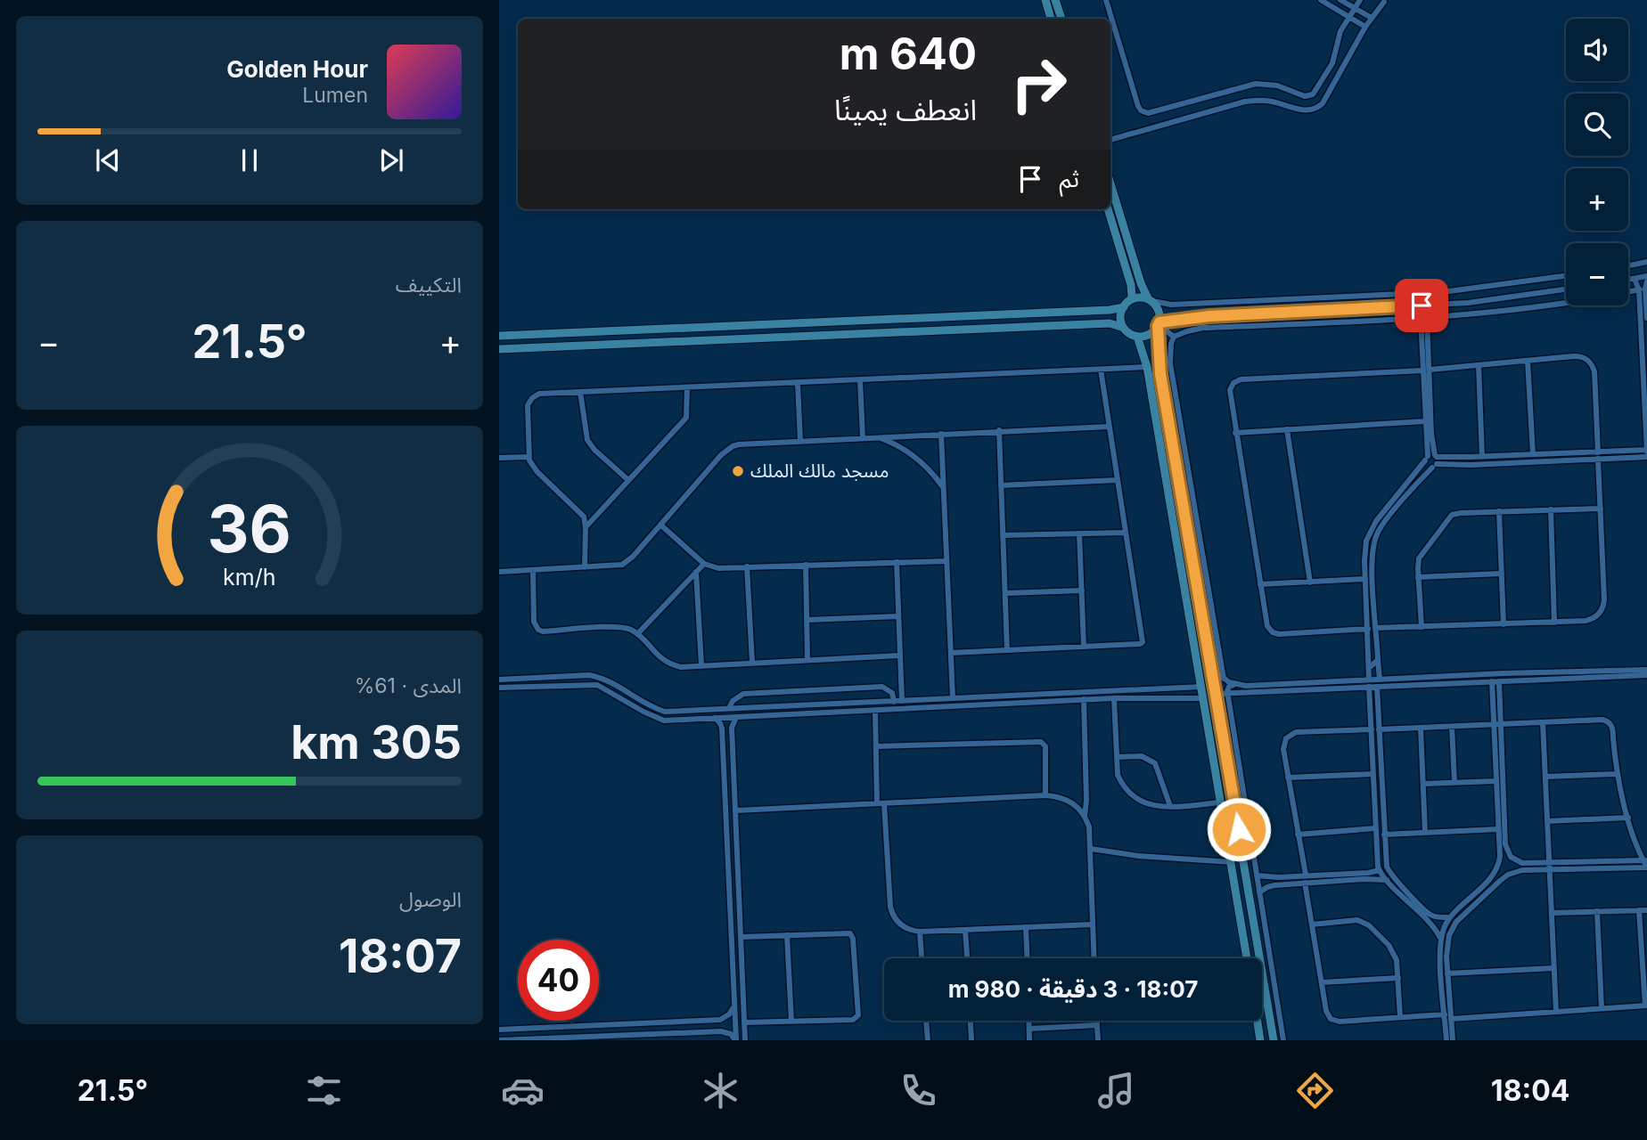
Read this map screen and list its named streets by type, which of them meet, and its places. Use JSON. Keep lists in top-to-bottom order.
{
  "places": ["مسجد مالك الملك"],
  "page": {
    "map_buttons": ["+", "−"],
    "turn": ["640 m", "انعطف يمينًا"],
    "song": ["Golden Hour", "Lumen"],
    "then": "ثم",
    "tile": [
      "التكييف",
      ["المدى · 61%", "305 km"],
      ["الوصول", "18:07"]
    ],
    "heat": ["−", "21.5°", "+"],
    "limit": "40",
    "trip": "18:07 · 3 دقيقة · 980 m",
    "tabs": ["18:04", "21.5°"],
    "gauge": ["36", "km/h"]
  }
}
